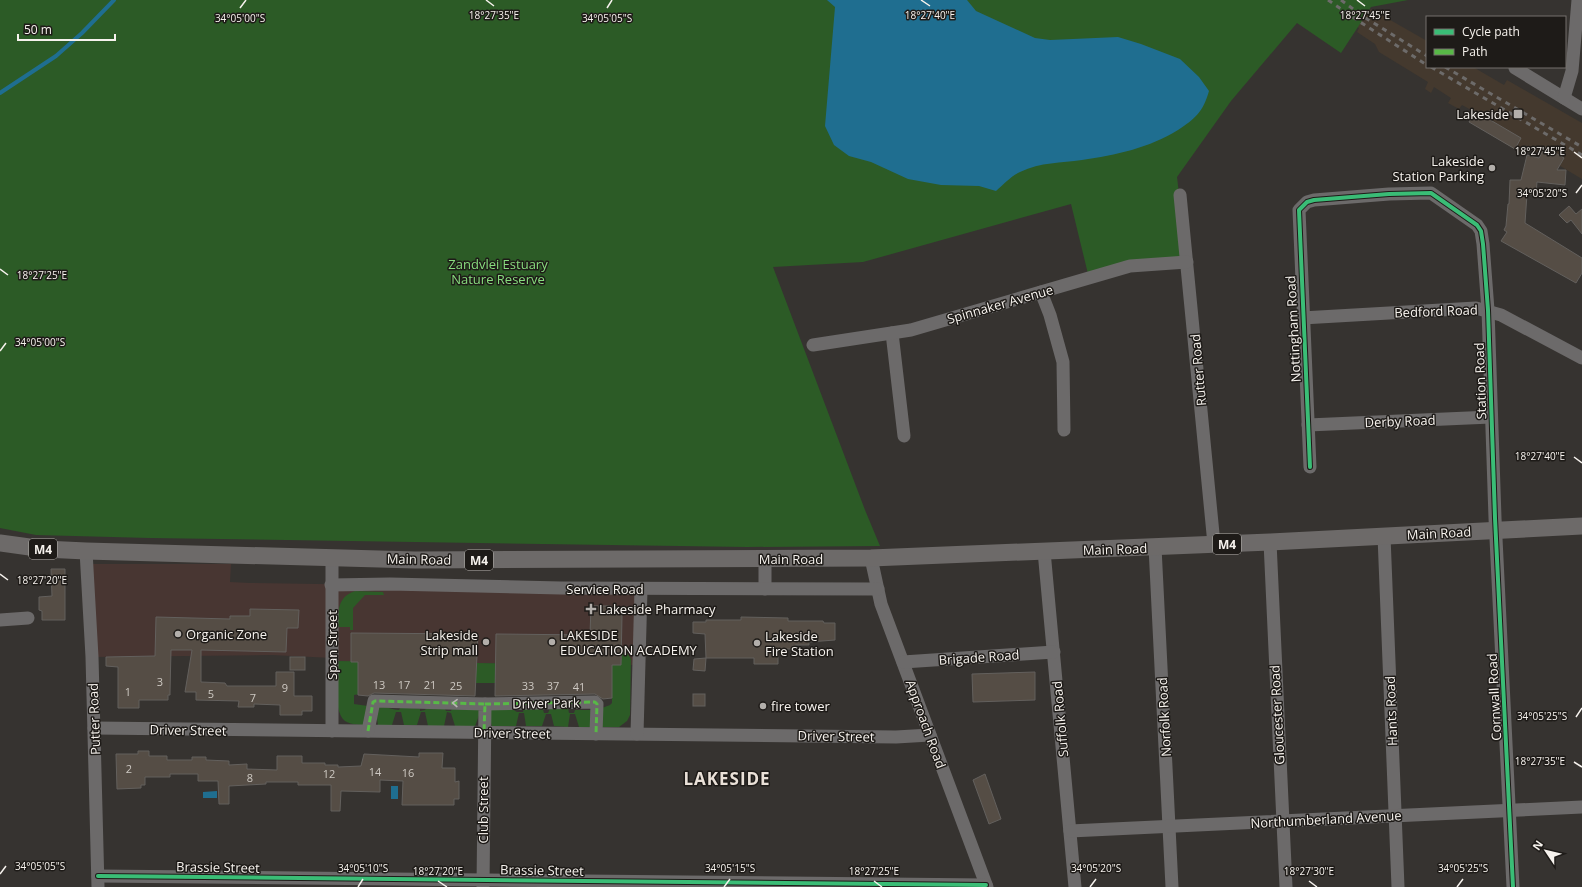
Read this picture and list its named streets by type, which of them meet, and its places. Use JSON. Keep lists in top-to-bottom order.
{
  "streets": {
    "main road": ["Main Road", "M4"],
    "street": [
      "Spinnaker Avenue",
      "Bedford Road",
      "Nottingham Road",
      "Rutter Road",
      "Station Road",
      "Derby Road",
      "Service Road",
      "Span Street",
      "Brigade Road",
      "Cornwall Road",
      "Driver Park",
      "Hants Road",
      "Gloucester Road",
      "Norfolk Road",
      "Putter Road",
      "Suffolk Road",
      "Approach Road",
      "Driver Street",
      "Club Street",
      "Northumberland Avenue",
      "Brassie Street"
    ]
  },
  "crossings": [
    ["Spinnaker Avenue", "Rutter Road"],
    ["Bedford Road", "Nottingham Road"],
    ["Bedford Road", "Station Road"],
    ["Nottingham Road", "Station Road"],
    ["Nottingham Road", "Derby Road"],
    ["Rutter Road", "Main Road"],
    ["Station Road", "Derby Road"],
    ["Station Road", "Main Road"],
    ["Station Road", "Cornwall Road"],
    ["Main Road", "Span Street"],
    ["Main Road", "Cornwall Road"],
    ["Main Road", "Hants Road"],
    ["Main Road", "Gloucester Road"],
    ["Main Road", "Norfolk Road"],
    ["Main Road", "Putter Road"],
    ["Main Road", "Suffolk Road"],
    ["Main Road", "Approach Road"],
    ["Service Road", "Span Street"],
    ["Service Road", "Approach Road"],
    ["Span Street", "Driver Street"],
    ["Brigade Road", "Suffolk Road"],
    ["Brigade Road", "Approach Road"],
    ["Cornwall Road", "Northumberland Avenue"],
    ["Driver Park", "Driver Street"],
    ["Driver Park", "Club Street"],
    ["Hants Road", "Northumberland Avenue"],
    ["Gloucester Road", "Northumberland Avenue"],
    ["Norfolk Road", "Northumberland Avenue"],
    ["Putter Road", "Driver Street"],
    ["Putter Road", "Brassie Street"],
    ["Suffolk Road", "Northumberland Avenue"],
    ["Approach Road", "Driver Street"],
    ["Approach Road", "Brassie Street"],
    ["Driver Street", "Club Street"],
    ["Club Street", "Brassie Street"]
  ],
  "one_way": ["Driver Park"],
  "districts": ["LAKESIDE"],
  "parks": ["Zandvlei Estuary Nature Reserve"],
  "places": {
    "transit": ["Lakeside"],
    "other": [
      "Lakeside Station Parking",
      "Organic Zone",
      "Lakeside Strip mall",
      "LAKESIDE EDUCATION ACADEMY",
      "Lakeside Fire Station",
      "fire tower"
    ],
    "health": ["Lakeside Pharmacy"]
  },
  "house_numbers": [
    "3",
    "13",
    "17",
    "21",
    "25",
    "33",
    "37",
    "41",
    "9",
    "1",
    "5",
    "7",
    "2",
    "14",
    "16",
    "12",
    "8"
  ],
  "legend": ["Cycle path", "Path"],
  "scale_bar": "50 m",
  "north": "top left",
  "coordinates": [
    "18°27'35\"E",
    "18°27'40\"E",
    "18°27'45\"E",
    "34°05'00\"S",
    "34°05'05\"S",
    "34°05'20\"S",
    "18°27'25\"E",
    "18°27'20\"E",
    "34°05'25\"S",
    "34°05'10\"S",
    "34°05'15\"S",
    "18°27'30\"E"
  ]
}
